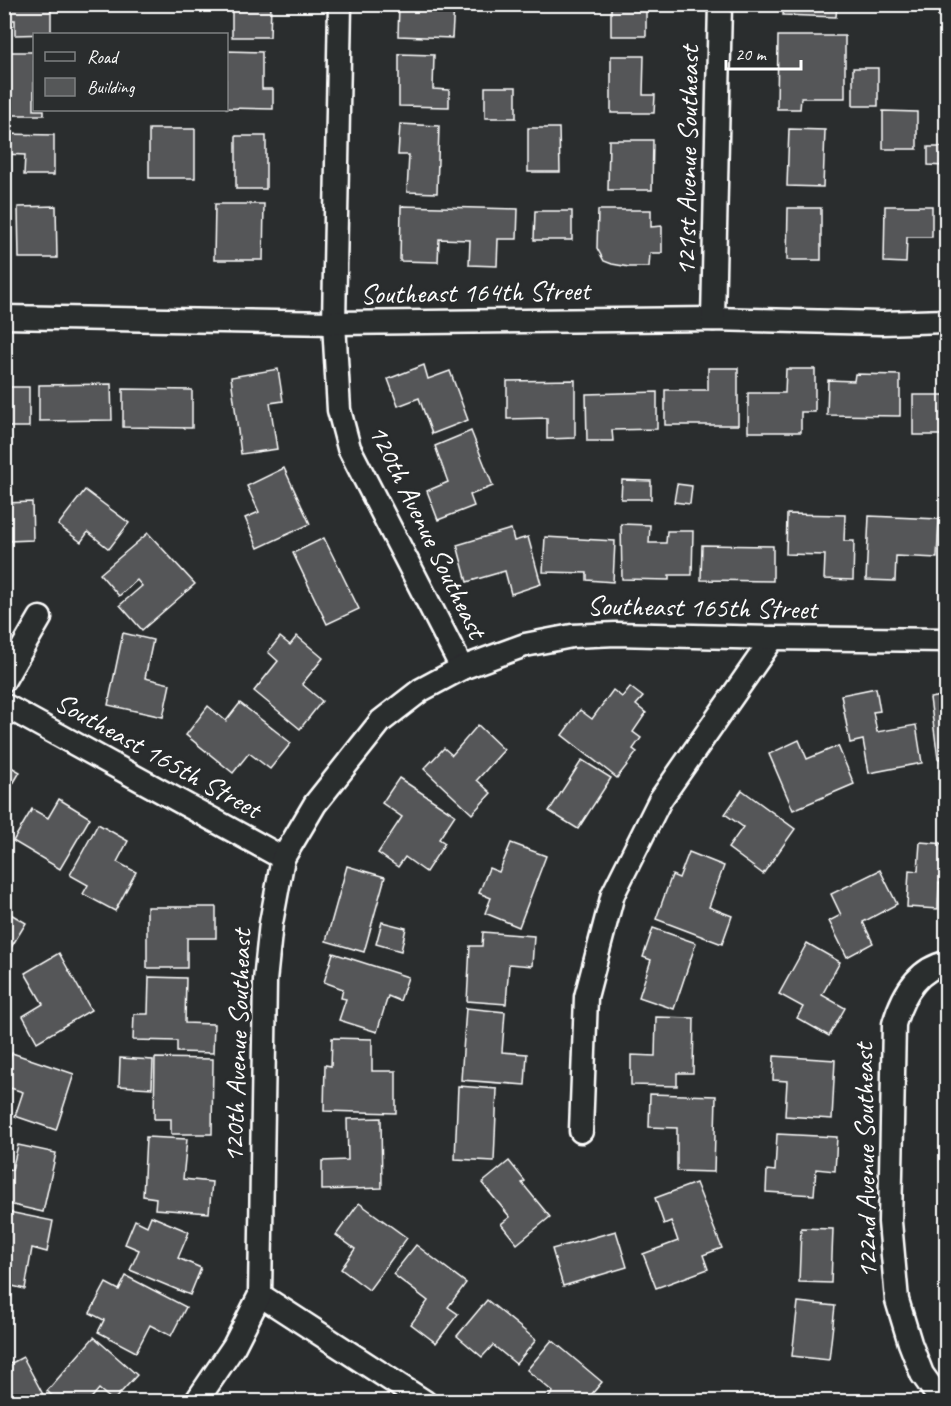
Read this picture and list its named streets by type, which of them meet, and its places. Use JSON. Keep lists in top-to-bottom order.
{
  "streets": {
    "street": [
      "121st Avenue Southeast",
      "Southeast 164th Street",
      "120th Avenue Southeast",
      "Southeast 165th Street",
      "122nd Avenue Southeast"
    ]
  },
  "crossings": [
    ["121st Avenue Southeast", "Southeast 164th Street"],
    ["Southeast 164th Street", "120th Avenue Southeast"],
    ["120th Avenue Southeast", "Southeast 165th Street"]
  ],
  "legend": ["Road", "Building"],
  "scale_bar": "20 m"
}
